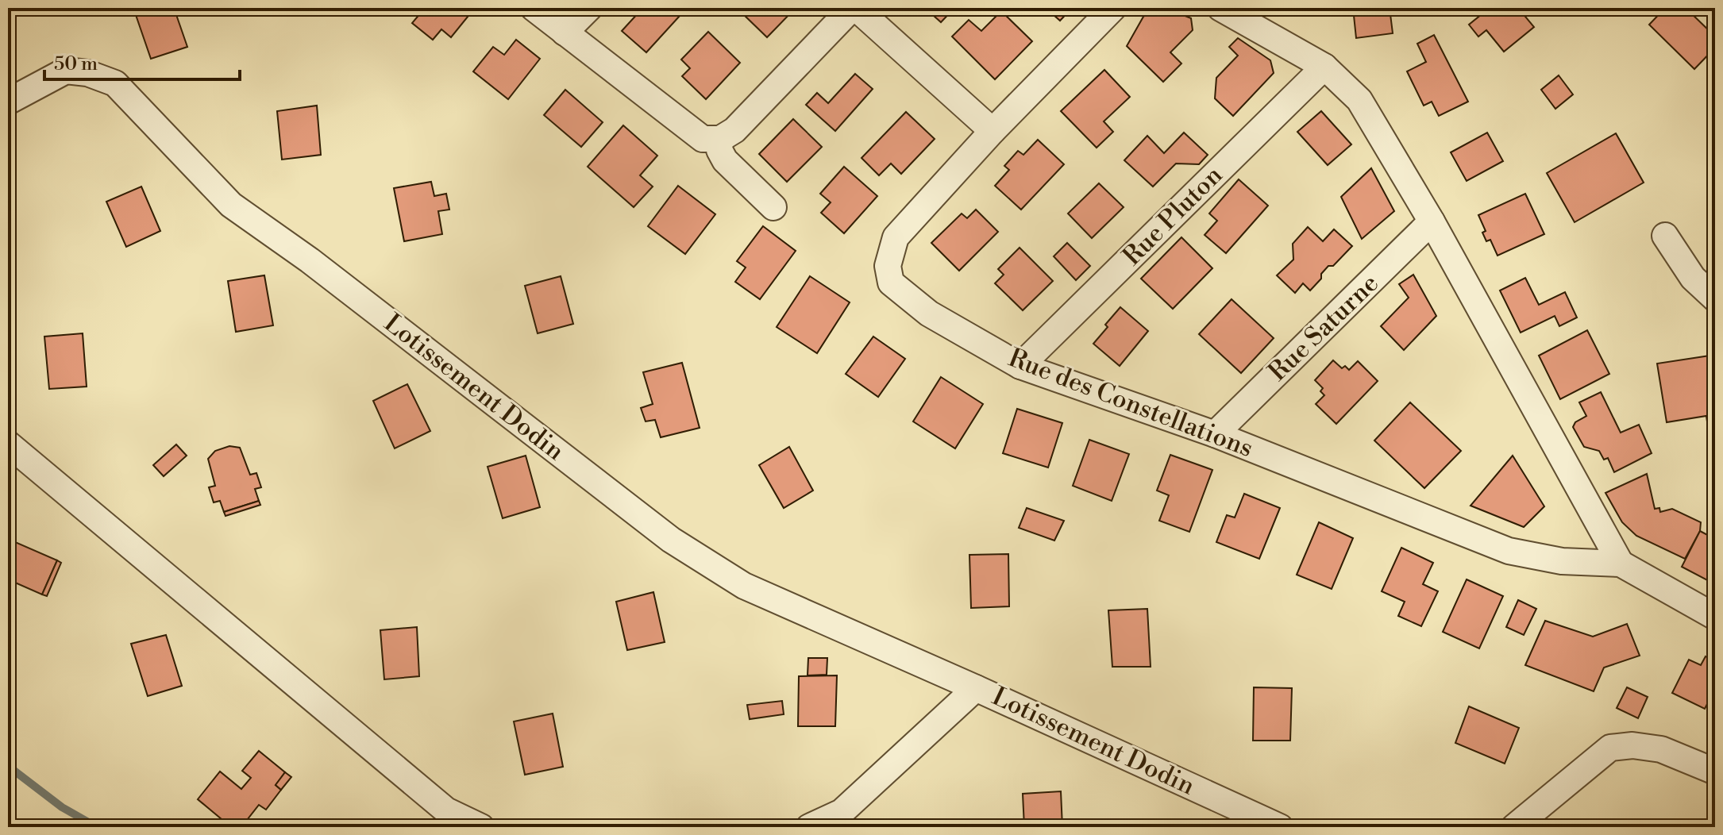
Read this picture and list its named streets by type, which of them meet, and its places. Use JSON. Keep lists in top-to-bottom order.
{
  "streets": {
    "street": [
      "Rue Pluton",
      "Rue Saturne",
      "Lotissement Dodin",
      "Rue des Constellations"
    ]
  },
  "crossings": [
    ["Rue Pluton", "Rue des Constellations"],
    ["Rue Saturne", "Rue des Constellations"]
  ],
  "scale_bar": "50 m"
}
